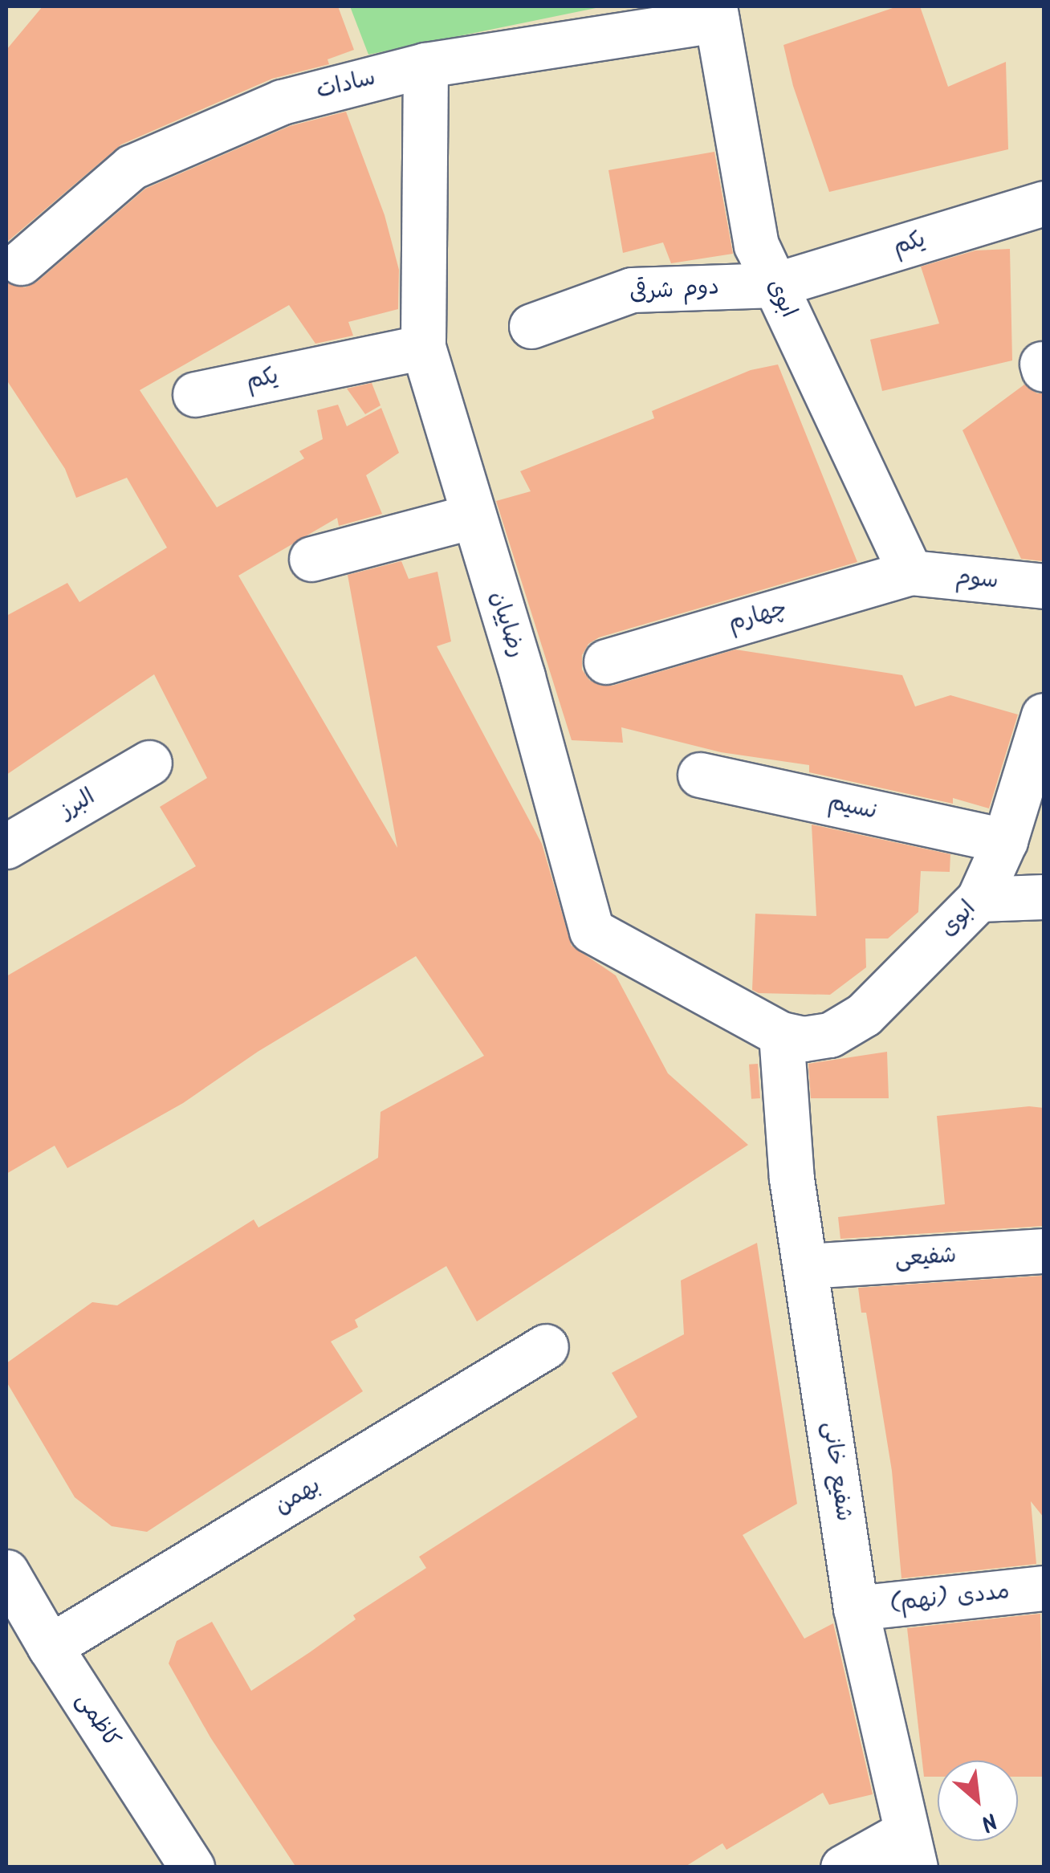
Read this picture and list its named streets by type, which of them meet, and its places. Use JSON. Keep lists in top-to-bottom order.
{
  "streets": {
    "street": [
      "سادات",
      "یکم",
      "دوم شرقی",
      "ابوی",
      "سوم",
      "چهارم",
      "رضاییان",
      "البرز",
      "نسیم",
      "شفیعی",
      "شفیع خانی",
      "بهمن",
      "مددی (نهم)",
      "کاظمی"
    ]
  },
  "crossings": [
    ["سادات", "ابوی"],
    ["سادات", "رضاییان"],
    ["یکم", "دوم شرقی"],
    ["یکم", "ابوی"],
    ["یکم", "رضاییان"],
    ["دوم شرقی", "ابوی"],
    ["ابوی", "سوم"],
    ["ابوی", "چهارم"],
    ["ابوی", "رضاییان"],
    ["ابوی", "نسیم"],
    ["ابوی", "شفیع خانی"],
    ["سوم", "چهارم"],
    ["رضاییان", "شفیع خانی"],
    ["شفیعی", "شفیع خانی"],
    ["شفیع خانی", "مددی (نهم)"],
    ["بهمن", "کاظمی"]
  ],
  "north": "bottom right"
}
